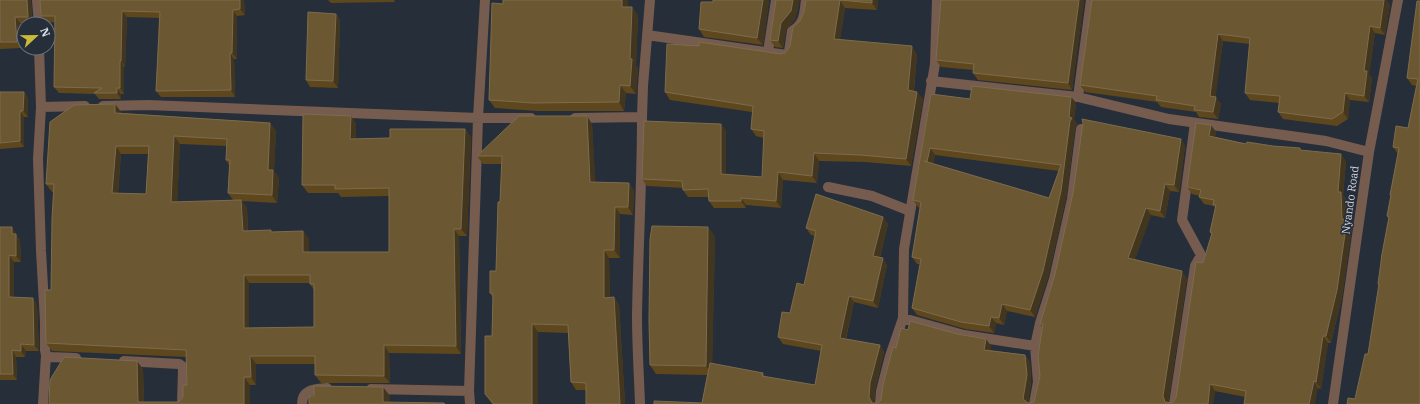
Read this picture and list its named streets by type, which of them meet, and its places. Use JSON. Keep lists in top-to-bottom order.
{
  "streets": {
    "street": ["Nyando Road"]
  },
  "north": "right"
}
